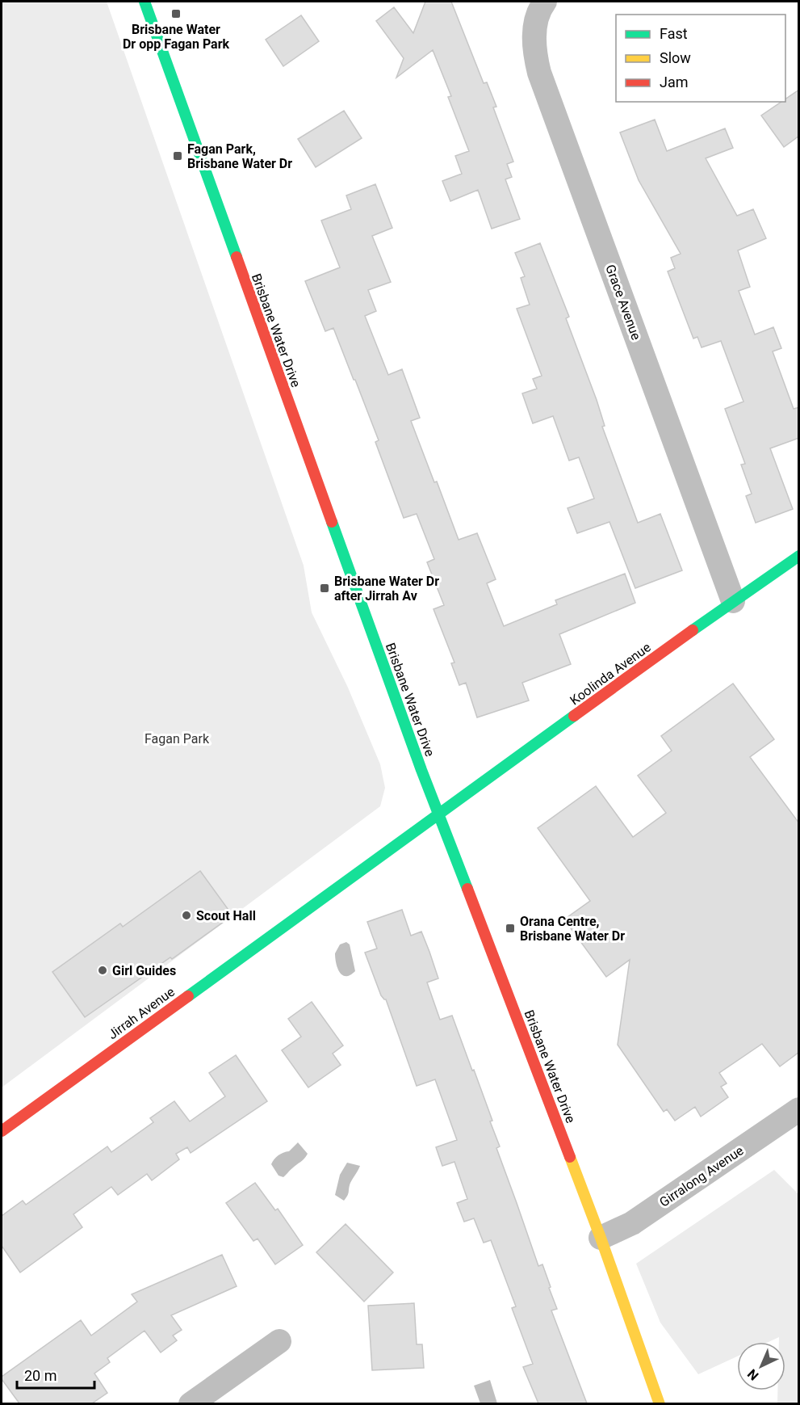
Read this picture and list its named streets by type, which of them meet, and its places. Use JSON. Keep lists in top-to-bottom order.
{
  "streets": {
    "main road": ["Brisbane Water Drive", "Koolinda Avenue", "Jirrah Avenue"],
    "street": ["Grace Avenue", "Girralong Avenue"]
  },
  "crossings": [
    ["Grace Avenue", "Koolinda Avenue"],
    ["Brisbane Water Drive", "Koolinda Avenue"],
    ["Brisbane Water Drive", "Jirrah Avenue"],
    ["Brisbane Water Drive", "Girralong Avenue"],
    ["Koolinda Avenue", "Jirrah Avenue"]
  ],
  "parks": ["Fagan Park"],
  "places": {
    "transit": [
      "Brisbane Water Dr opp Fagan Park",
      "Fagan Park, Brisbane Water Dr",
      "Brisbane Water Dr after Jirrah Av",
      "Orana Centre, Brisbane Water Dr"
    ],
    "other": ["Scout Hall", "Girl Guides"]
  },
  "legend": ["Fast", "Slow", "Jam"],
  "scale_bar": "20 m",
  "north": "bottom left"
}
